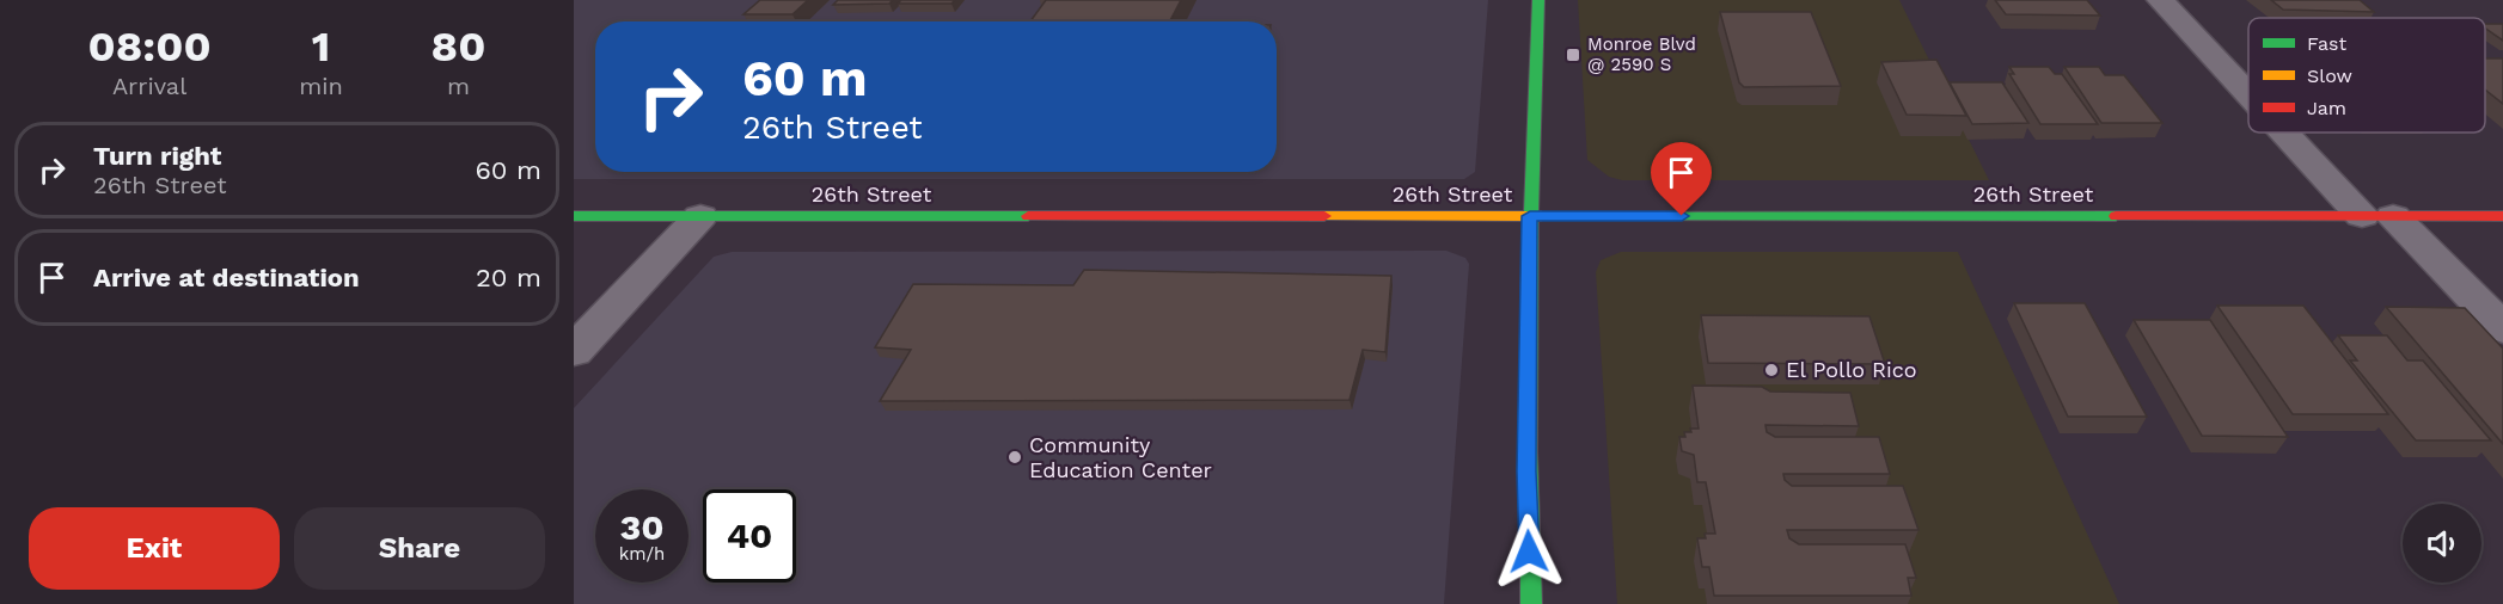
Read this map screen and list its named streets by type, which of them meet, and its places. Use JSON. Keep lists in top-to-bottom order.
{
  "streets": {
    "street": ["26th Street"]
  },
  "places": {
    "transit": ["Monroe Blvd @ 2590 S"],
    "other": ["El Pollo Rico", "Community Education Center"]
  },
  "legend": ["Fast", "Slow", "Jam"],
  "page": {
    "eta": [
      "08:00",
      "Arrival",
      "1",
      "min",
      "80",
      "m"
    ],
    "turn": ["60 m", "26th Street"],
    "list": [
      {
        "name": "Turn right",
        "note": "26th Street",
        "value": "60 m"
      },
      {
        "name": "Arrive at destination",
        "value": "20 m"
      }
    ],
    "speed": "30 km/h",
    "limit": "40",
    "buttons": ["Exit", "Share"]
  }
}
